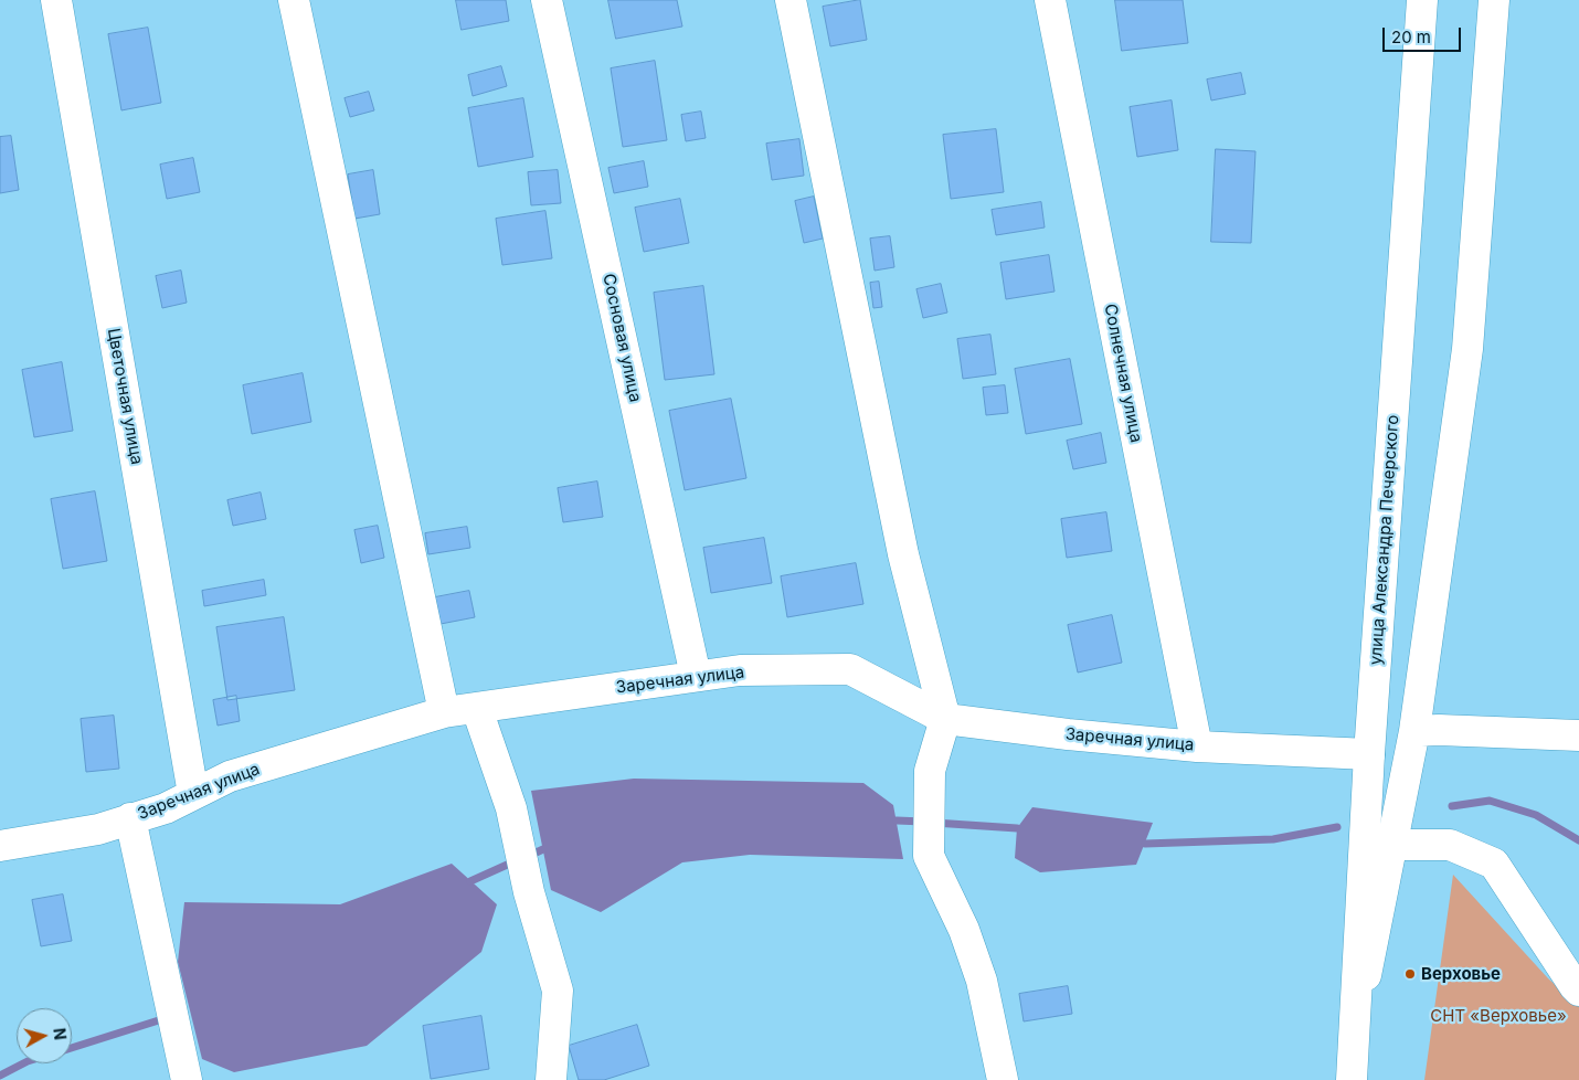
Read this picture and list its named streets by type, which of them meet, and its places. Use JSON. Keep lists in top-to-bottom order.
{
  "streets": {
    "street": [
      "Сосновая улица",
      "Солнечная улица",
      "Цветочная улица",
      "улица Александра Печерского",
      "Заречная улица"
    ]
  },
  "crossings": [
    ["Сосновая улица", "Заречная улица"],
    ["Солнечная улица", "Заречная улица"],
    ["Цветочная улица", "Заречная улица"],
    ["улица Александра Печерского", "Заречная улица"]
  ],
  "parks": ["СНТ «Верховье»"],
  "places": ["Верховье"],
  "scale_bar": "20 m",
  "north": "right"
}
